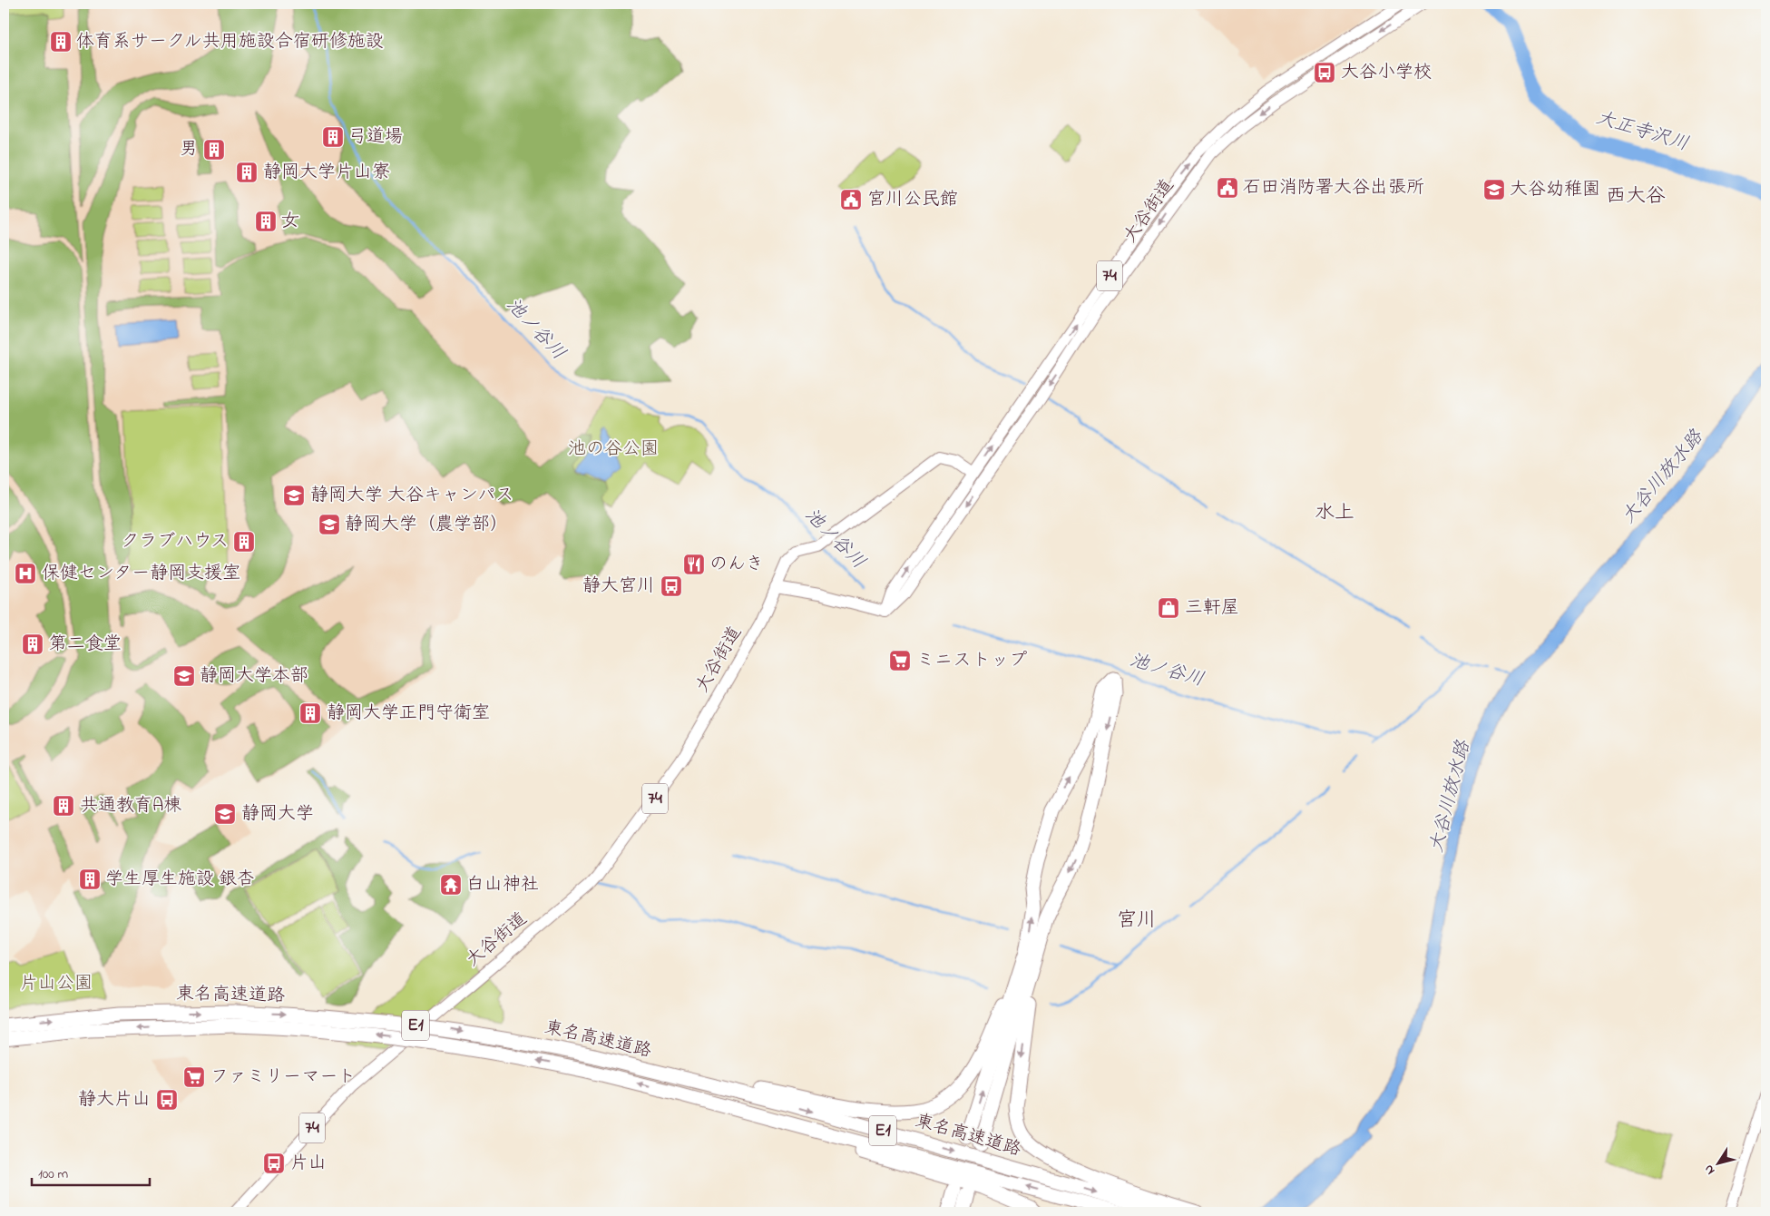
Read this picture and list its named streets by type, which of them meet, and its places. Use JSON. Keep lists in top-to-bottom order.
{
  "streets": {
    "highway": ["東名高速道路", "E1"],
    "main road": ["大谷街道", "74"]
  },
  "districts": ["西大谷", "水上", "宮川"],
  "water": ["大正寺沢川", "池ノ谷川", "大谷川放水路"],
  "parks": ["池の谷公園", "片山公園"],
  "places": {
    "building": [
      "体育系サークル共用施設合宿研修施設",
      "弓道場",
      "男",
      "静岡大学片山寮",
      "女",
      "クラブハウス",
      "第二食堂",
      "静岡大学正門守衛室",
      "共通教育A棟",
      "学生厚生施設 銀杏"
    ],
    "bus stop": [
      "大谷小学校",
      "静大宮川",
      "静大片山",
      "片山"
    ],
    "public building": ["石田消防署大谷出張所", "宮川公民館"],
    "school or university": [
      "大谷幼稚園",
      "静岡大学 大谷キャンパス",
      "静岡大学（農学部）",
      "静岡大学本部",
      "静岡大学"
    ],
    "restaurant": ["のんき"],
    "hospital": ["保健センター静岡支援室"],
    "shop": ["三軒屋"],
    "supermarket": ["ミニストップ", "ファミリーマート"],
    "temple": ["白山神社"]
  },
  "scale_bar": "100 m",
  "north": "bottom left"
}
